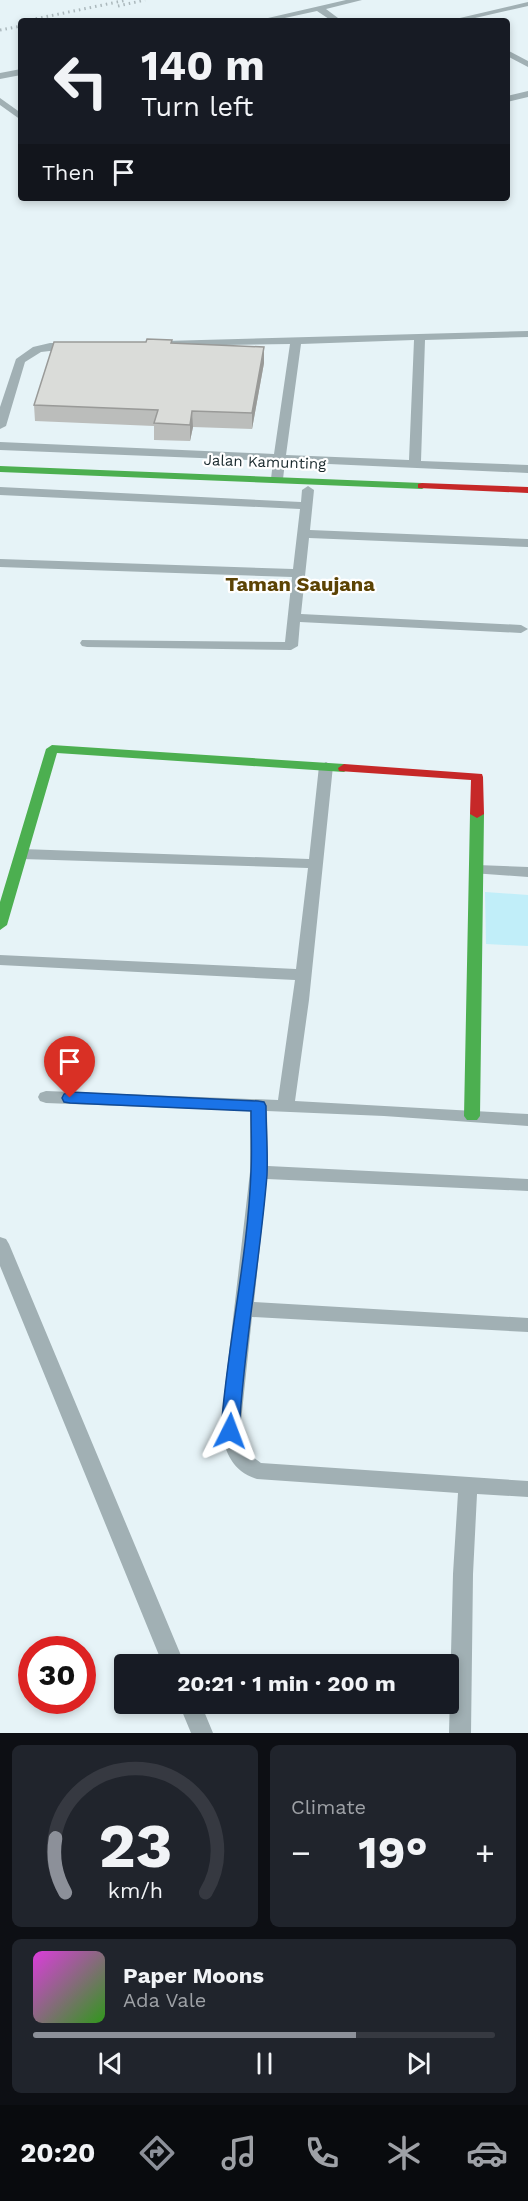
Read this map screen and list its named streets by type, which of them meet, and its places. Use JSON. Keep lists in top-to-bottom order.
{
  "streets": {
    "main road": ["Jalan Kamunting"]
  },
  "districts": ["Taman Saujana"],
  "page": {
    "turn": ["140 m", "Turn left"],
    "then": "Then",
    "limit": "30",
    "trip": "20:21 · 1 min · 200 m",
    "tile": "Climate",
    "heat": ["−", "19°", "+"],
    "song": ["Paper Moons", "Ada Vale"],
    "tabs": "20:20",
    "gauge": ["23", "km/h"]
  }
}
